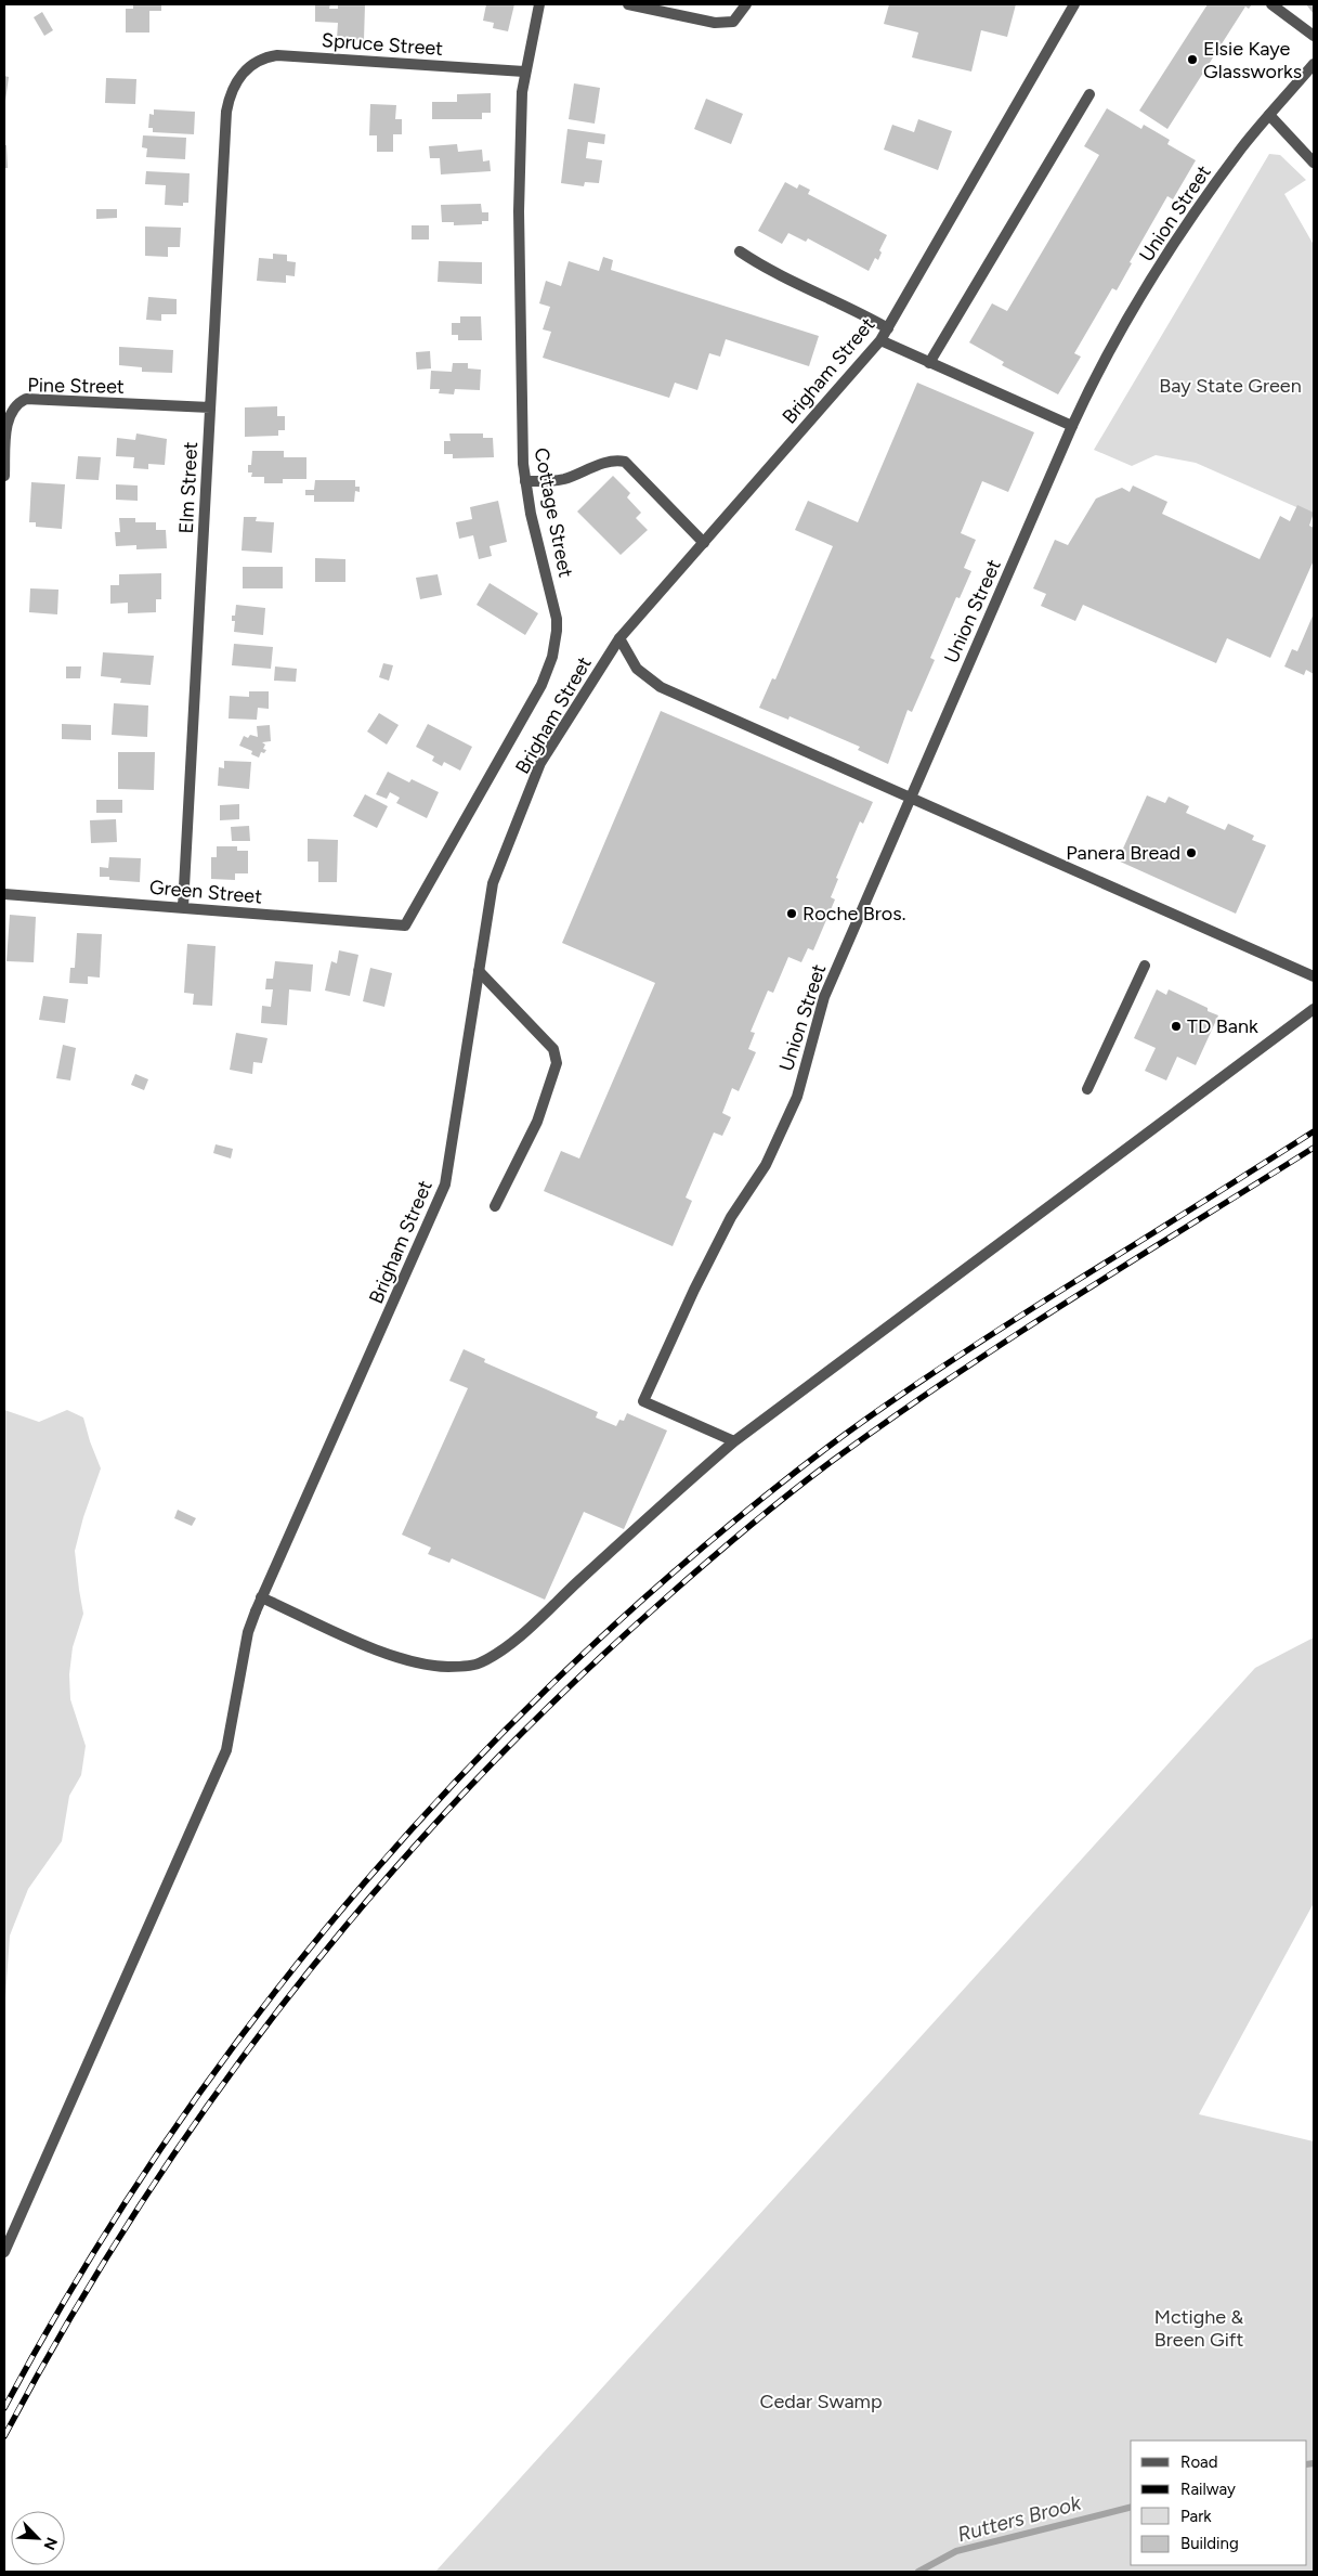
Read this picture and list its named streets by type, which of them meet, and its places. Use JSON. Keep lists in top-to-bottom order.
{
  "streets": {
    "street": [
      "Spruce Street",
      "Union Street",
      "Brigham Street",
      "Pine Street",
      "Elm Street",
      "Cottage Street",
      "Green Street"
    ]
  },
  "crossings": [
    ["Spruce Street", "Elm Street"],
    ["Spruce Street", "Cottage Street"],
    ["Pine Street", "Elm Street"],
    ["Elm Street", "Green Street"],
    ["Cottage Street", "Green Street"]
  ],
  "water": ["Rutters Brook"],
  "parks": ["Bay State Green", "Mctighe & Breen Gift", "Cedar Swamp"],
  "places": [
    "Elsie Kaye Glassworks",
    "Panera Bread",
    "Roche Bros.",
    "TD Bank"
  ],
  "legend": [
    "Road",
    "Railway",
    "Park",
    "Building"
  ],
  "north": "bottom right"
}
